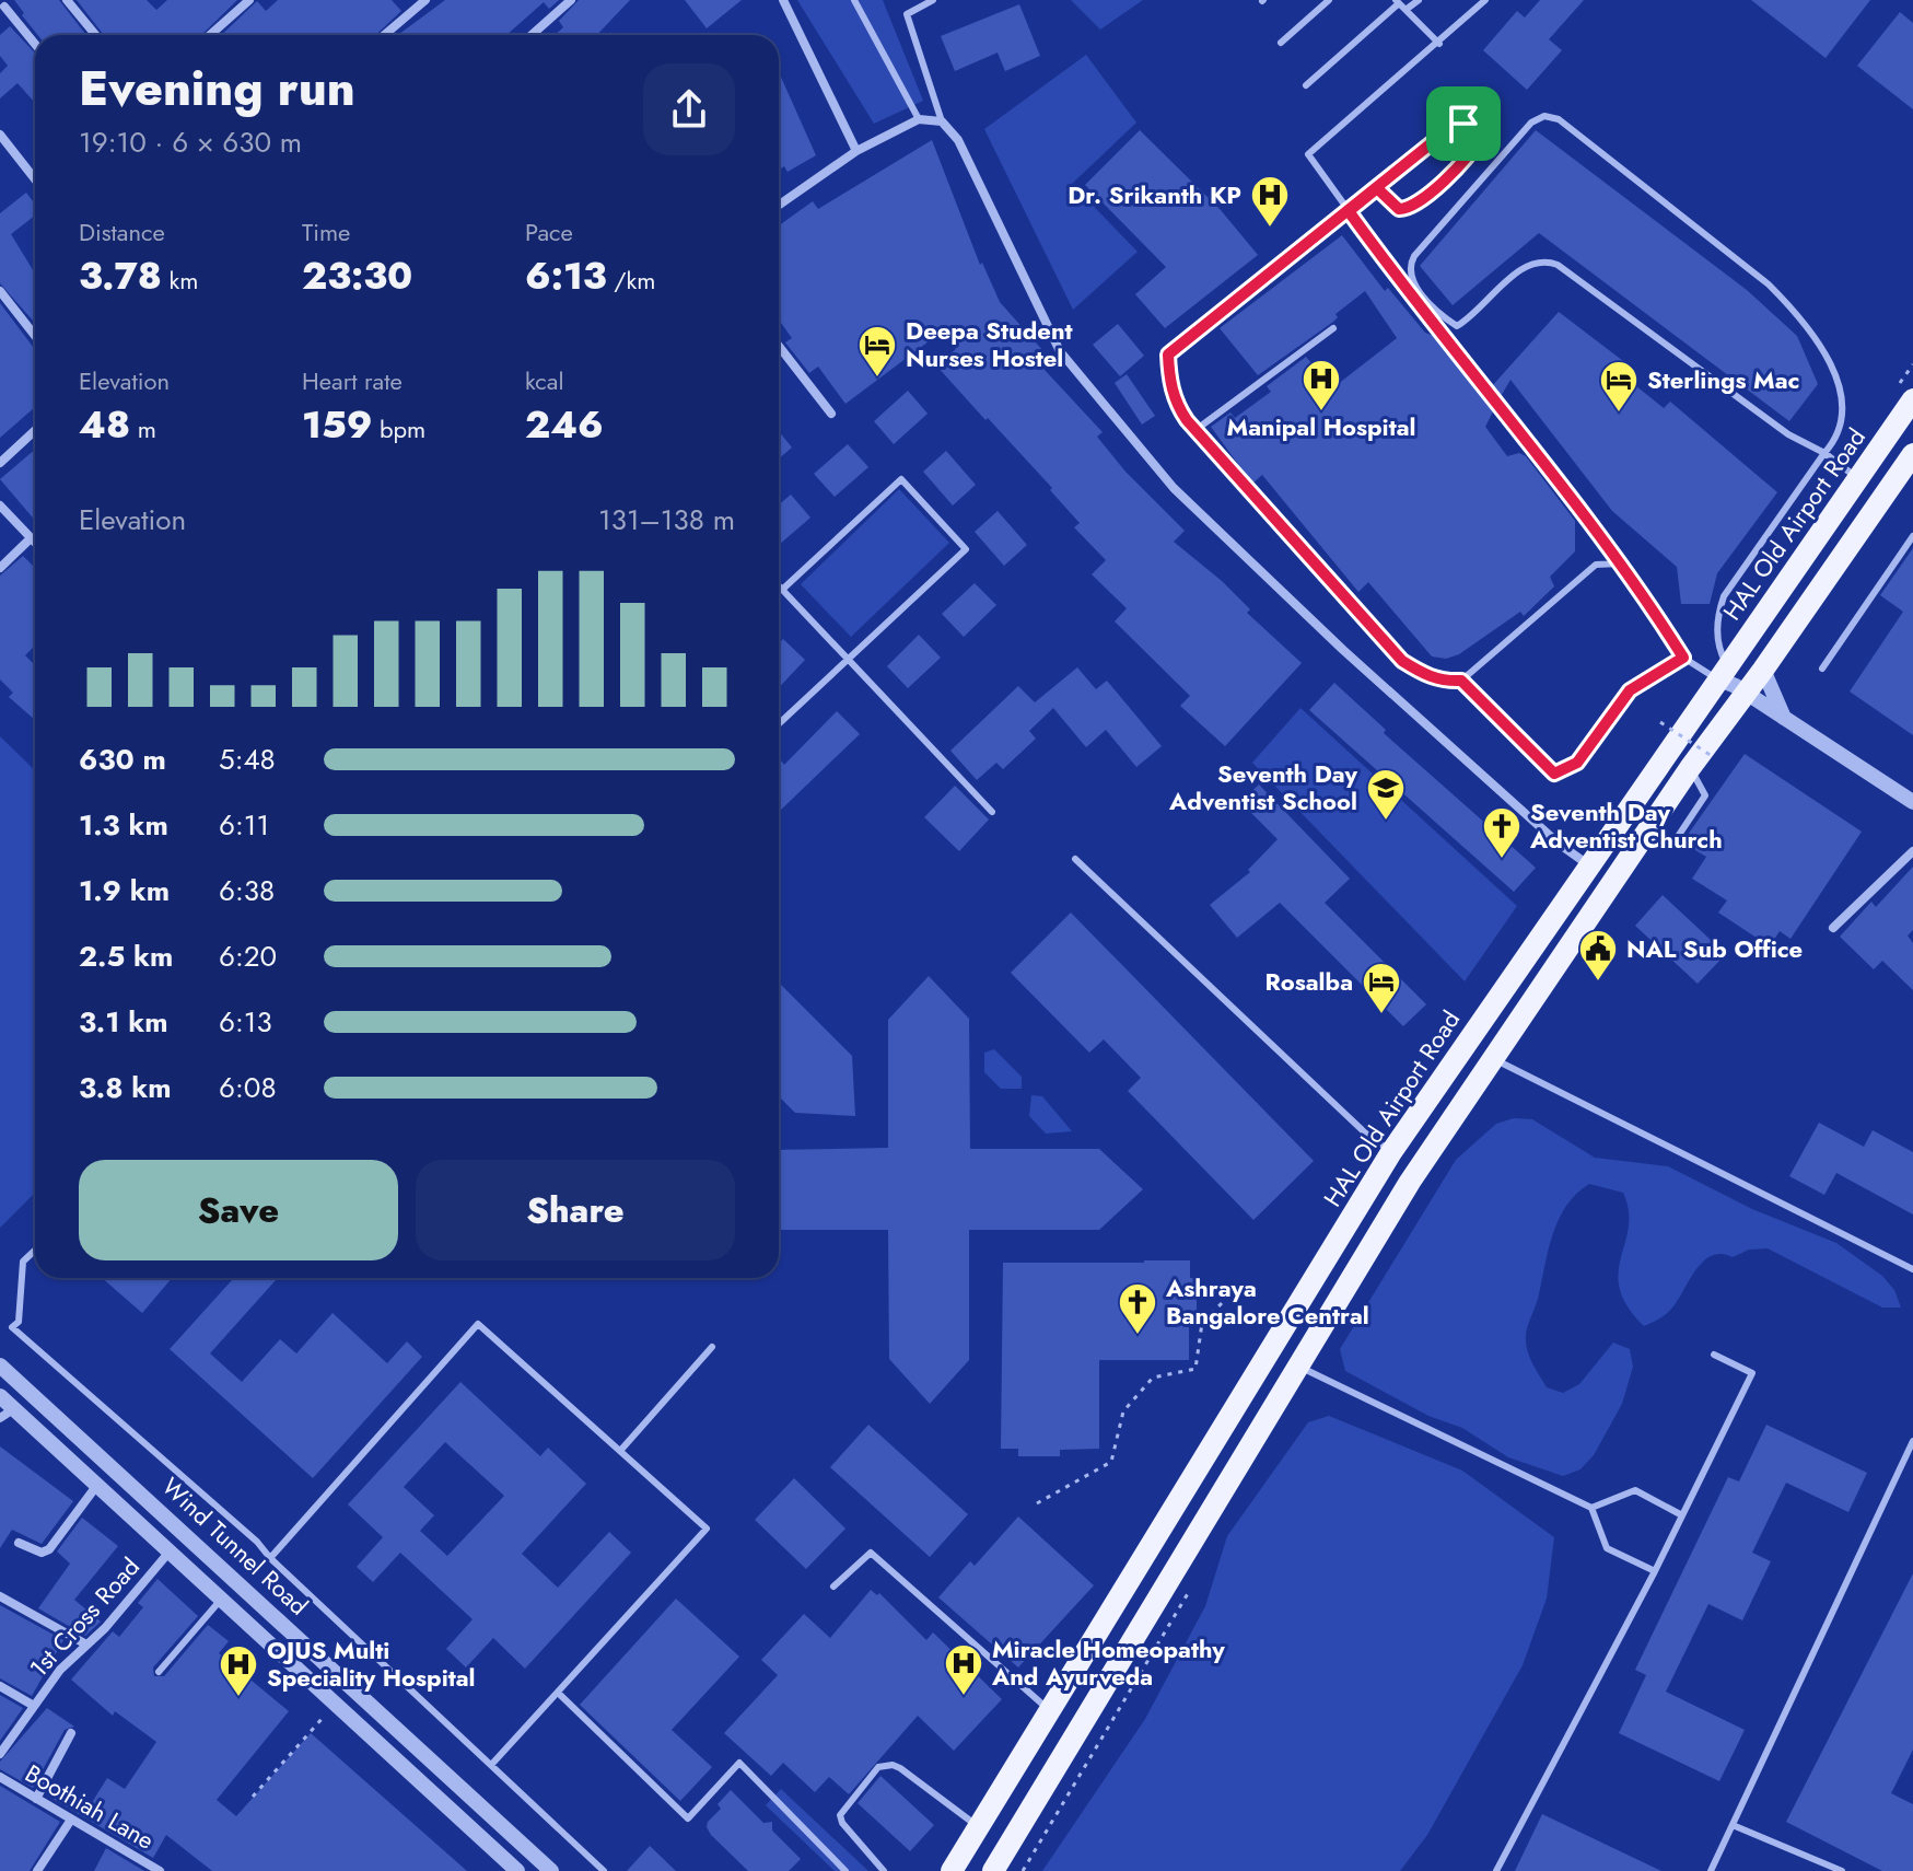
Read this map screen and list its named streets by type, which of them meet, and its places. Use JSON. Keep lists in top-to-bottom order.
{
  "streets": {
    "main road": ["HAL Old Airport Road"],
    "street": ["Wind Tunnel Road", "1st Cross Road", "Boothiah Lane"]
  },
  "crossings": [
    ["Wind Tunnel Road", "1st Cross Road"]
  ],
  "places": {
    "hospital": [
      "Dr. Srikanth KP",
      "Manipal Hospital",
      "Miracle Homeopathy And Ayurveda",
      "OJUS Multi Speciality Hospital"
    ],
    "hotel": ["Deepa Student Nurses Hostel", "Sterlings Mac", "Rosalba"],
    "school or university": ["Seventh Day Adventist School"],
    "church": ["Seventh Day Adventist Church", "Ashraya Bangalore Central"],
    "public building": ["NAL Sub Office"]
  },
  "page": {
    "heading": ["Evening run", "19:10 · 6 × 630 m"],
    "stats": [
      ["Distance", "3.78 km"],
      ["Time", "23:30"],
      ["Pace", "6:13 /km"],
      ["Elevation", "48 m"],
      ["Heart rate", "159 bpm"],
      ["kcal", "246"]
    ],
    "chart": ["Elevation", "131–138 m"],
    "list": [
      {
        "name": "630 m",
        "note": "5:48"
      },
      {
        "name": "1.3 km",
        "note": "6:11"
      },
      {
        "name": "1.9 km",
        "note": "6:38"
      },
      {
        "name": "2.5 km",
        "note": "6:20"
      },
      {
        "name": "3.1 km",
        "note": "6:13"
      },
      {
        "name": "3.8 km",
        "note": "6:08"
      }
    ],
    "buttons": ["Save", "Share"]
  }
}
